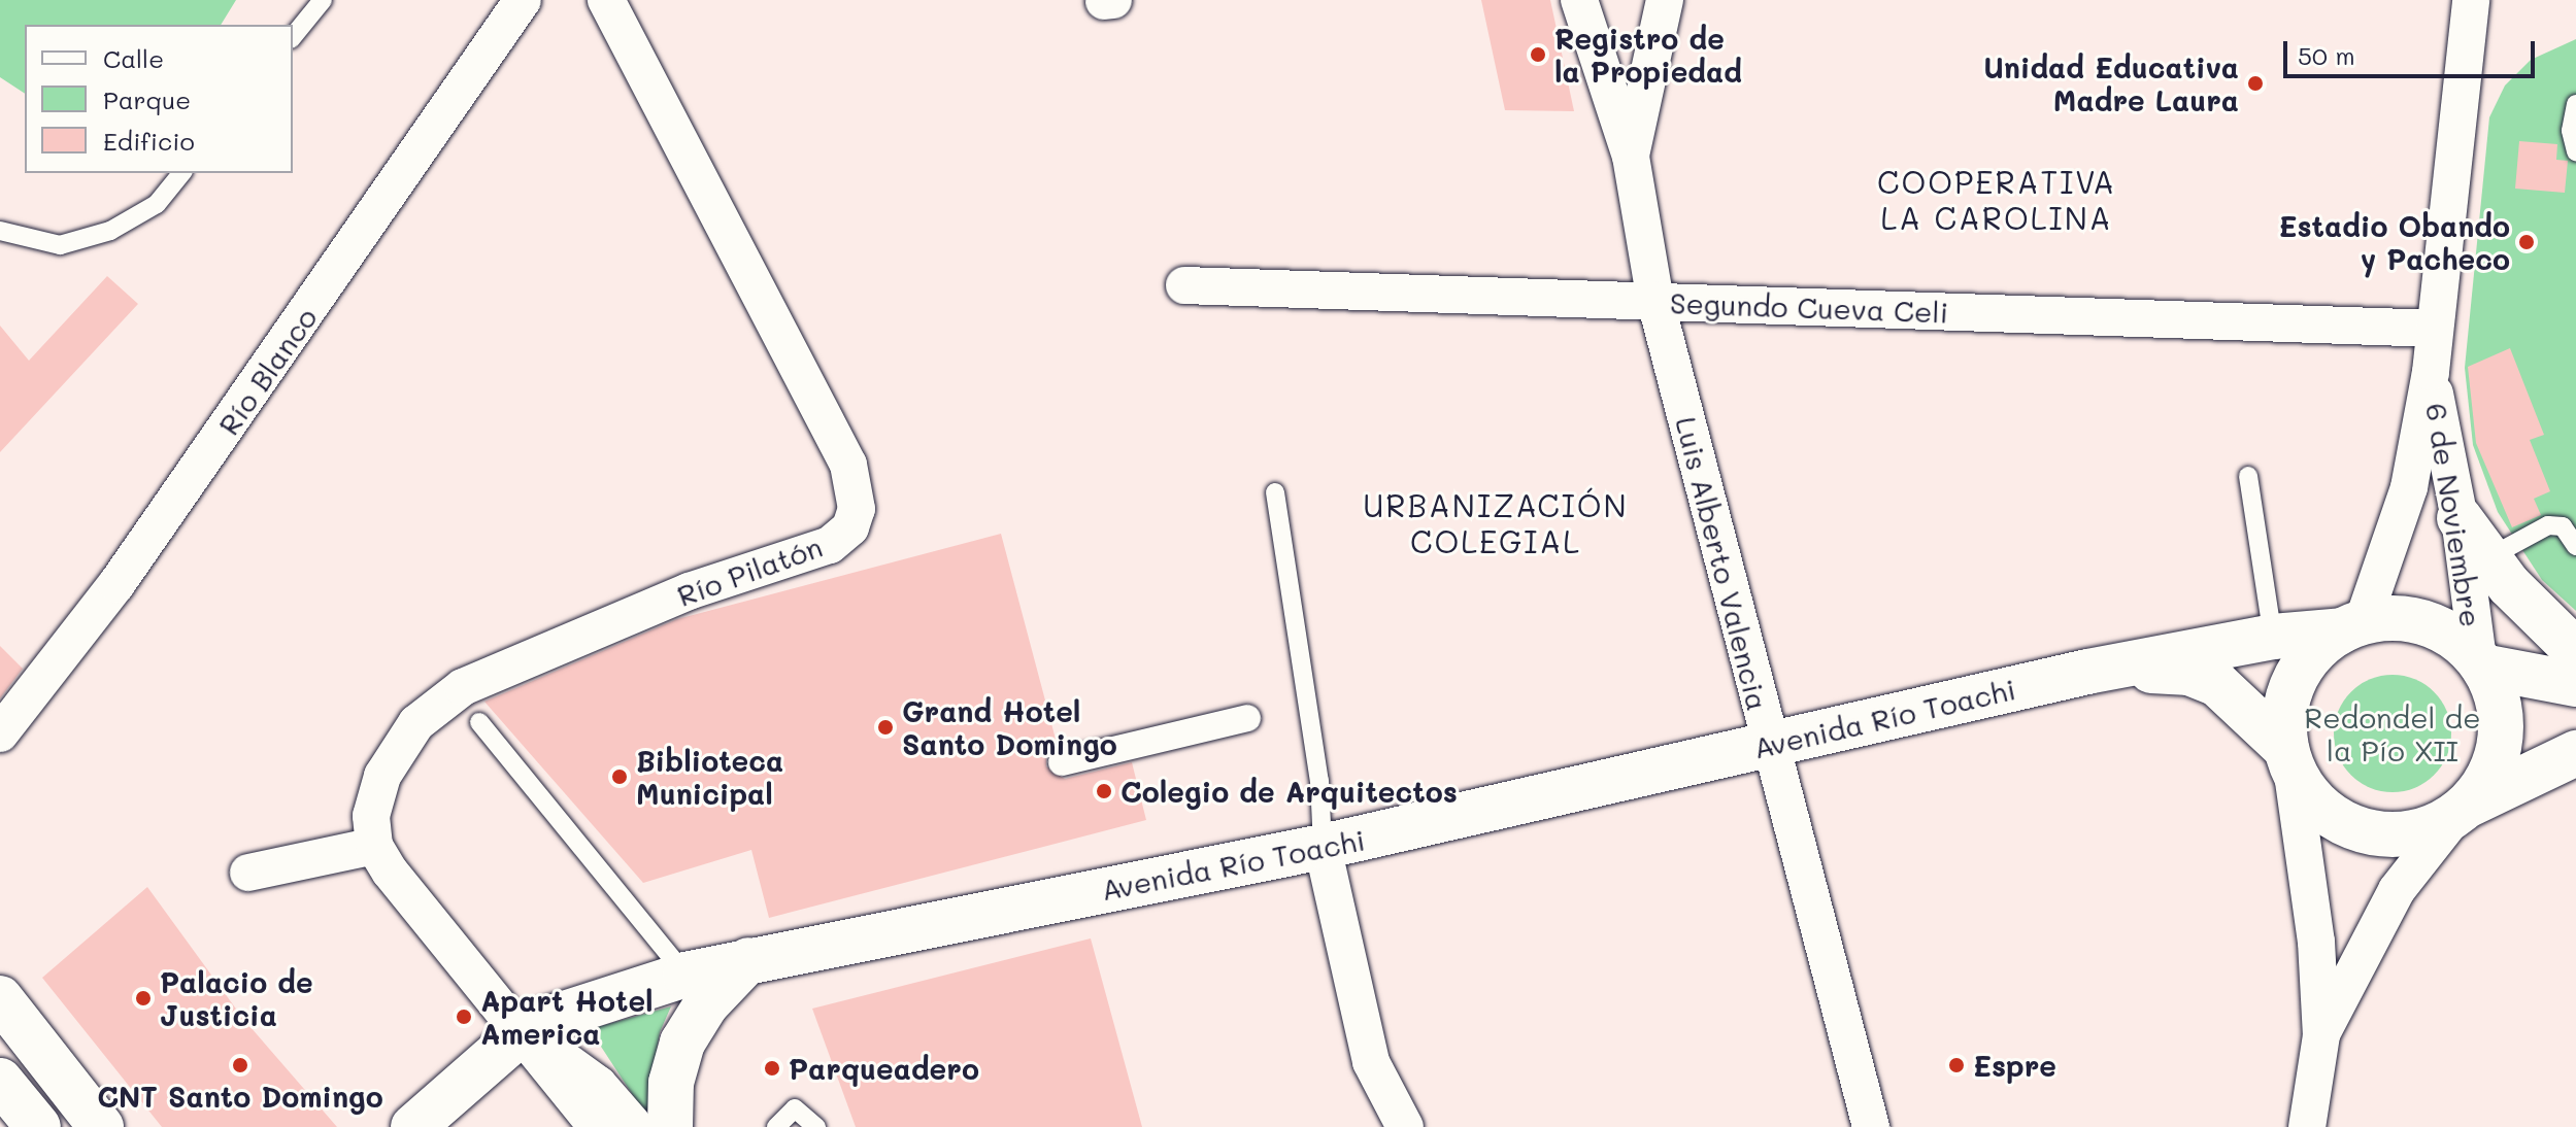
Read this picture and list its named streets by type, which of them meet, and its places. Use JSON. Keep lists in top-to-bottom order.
{
  "streets": {
    "main road": ["Avenida Río Toachi"],
    "street": [
      "Segundo Cueva Celi",
      "Río Blanco",
      "6 de Noviembre",
      "Luis Alberto Valencia",
      "Río Pilatón"
    ]
  },
  "crossings": [
    ["Segundo Cueva Celi", "6 de Noviembre"],
    ["Segundo Cueva Celi", "Luis Alberto Valencia"],
    ["6 de Noviembre", "Avenida Río Toachi"],
    ["Luis Alberto Valencia", "Avenida Río Toachi"]
  ],
  "districts": ["COOPERATIVA LA CAROLINA", "URBANIZACIÓN COLEGIAL"],
  "parks": ["Redondel de la Pío XII"],
  "places": [
    "Registro de la Propiedad",
    "Unidad Educativa Madre Laura",
    "Estadio Obando y Pacheco",
    "Grand Hotel Santo Domingo",
    "Biblioteca Municipal",
    "Colegio de Arquitectos",
    "Palacio de Justicia",
    "Apart Hotel America",
    "CNT Santo Domingo",
    "Espre",
    "Parqueadero"
  ],
  "legend": ["Calle", "Parque", "Edificio"],
  "scale_bar": "50 m"
}
